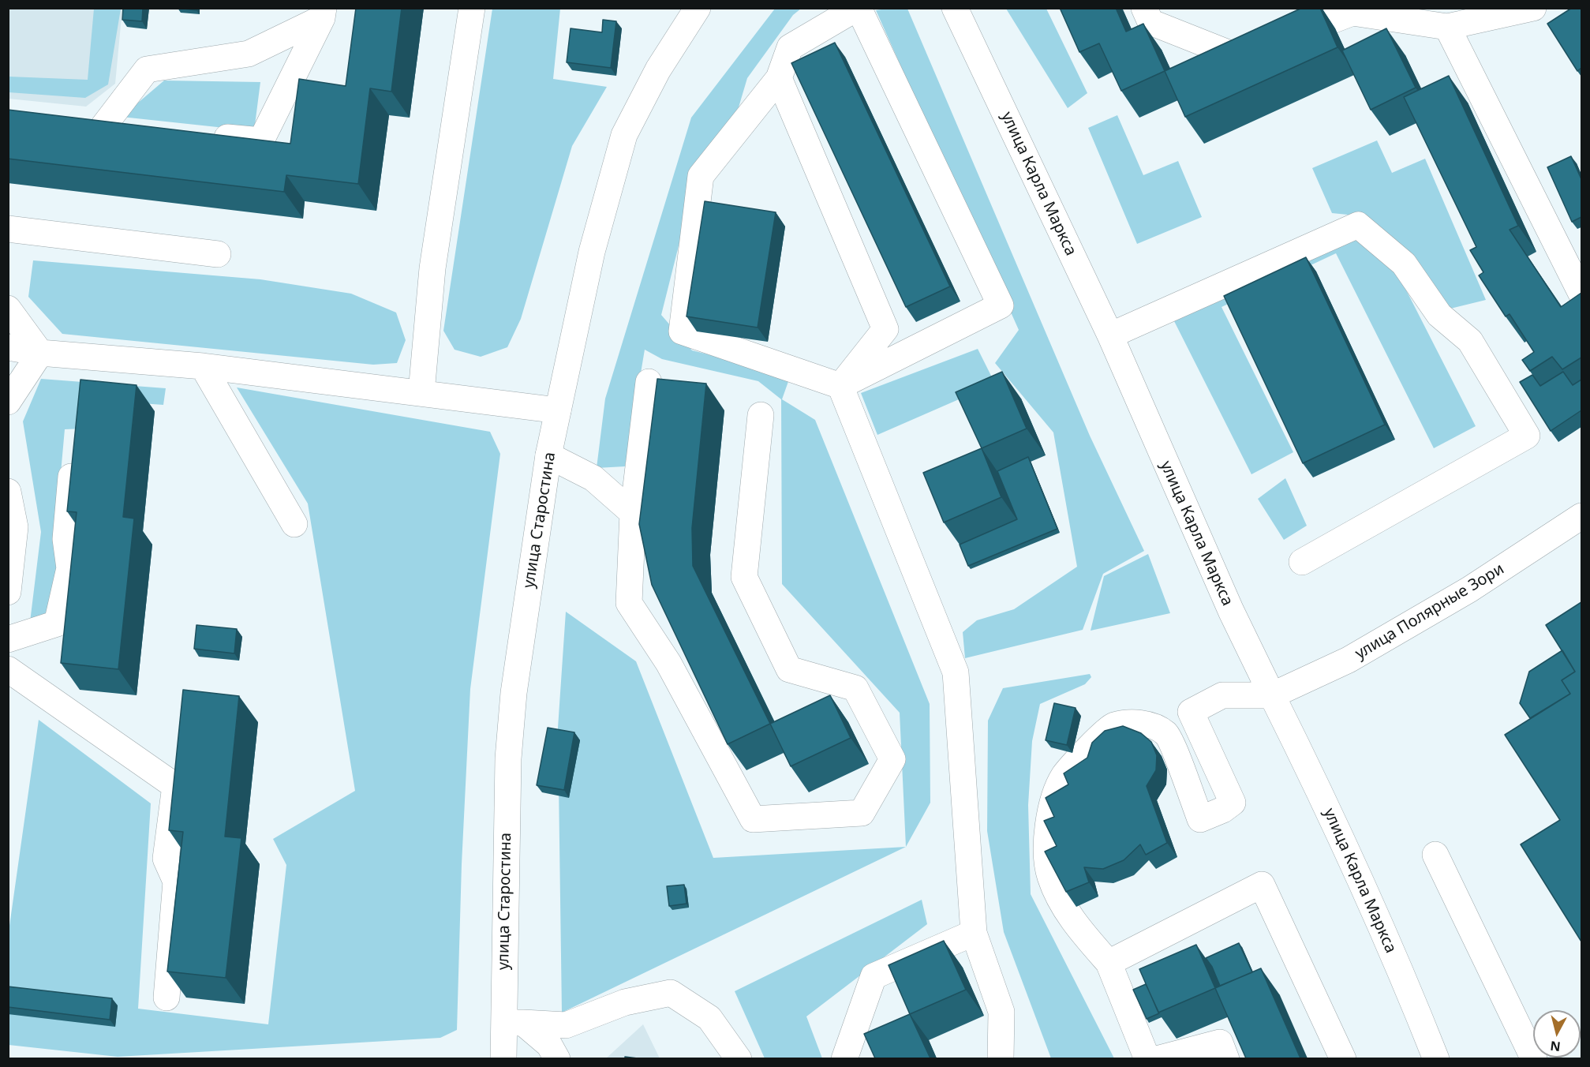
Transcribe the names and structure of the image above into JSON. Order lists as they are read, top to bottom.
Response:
{
  "streets": {
    "main road": ["улица Карла Маркса", "улица Старостина", "улица Полярные Зори"]
  },
  "crossings": [
    ["улица Карла Маркса", "улица Полярные Зори"]
  ],
  "north": "bottom"
}
